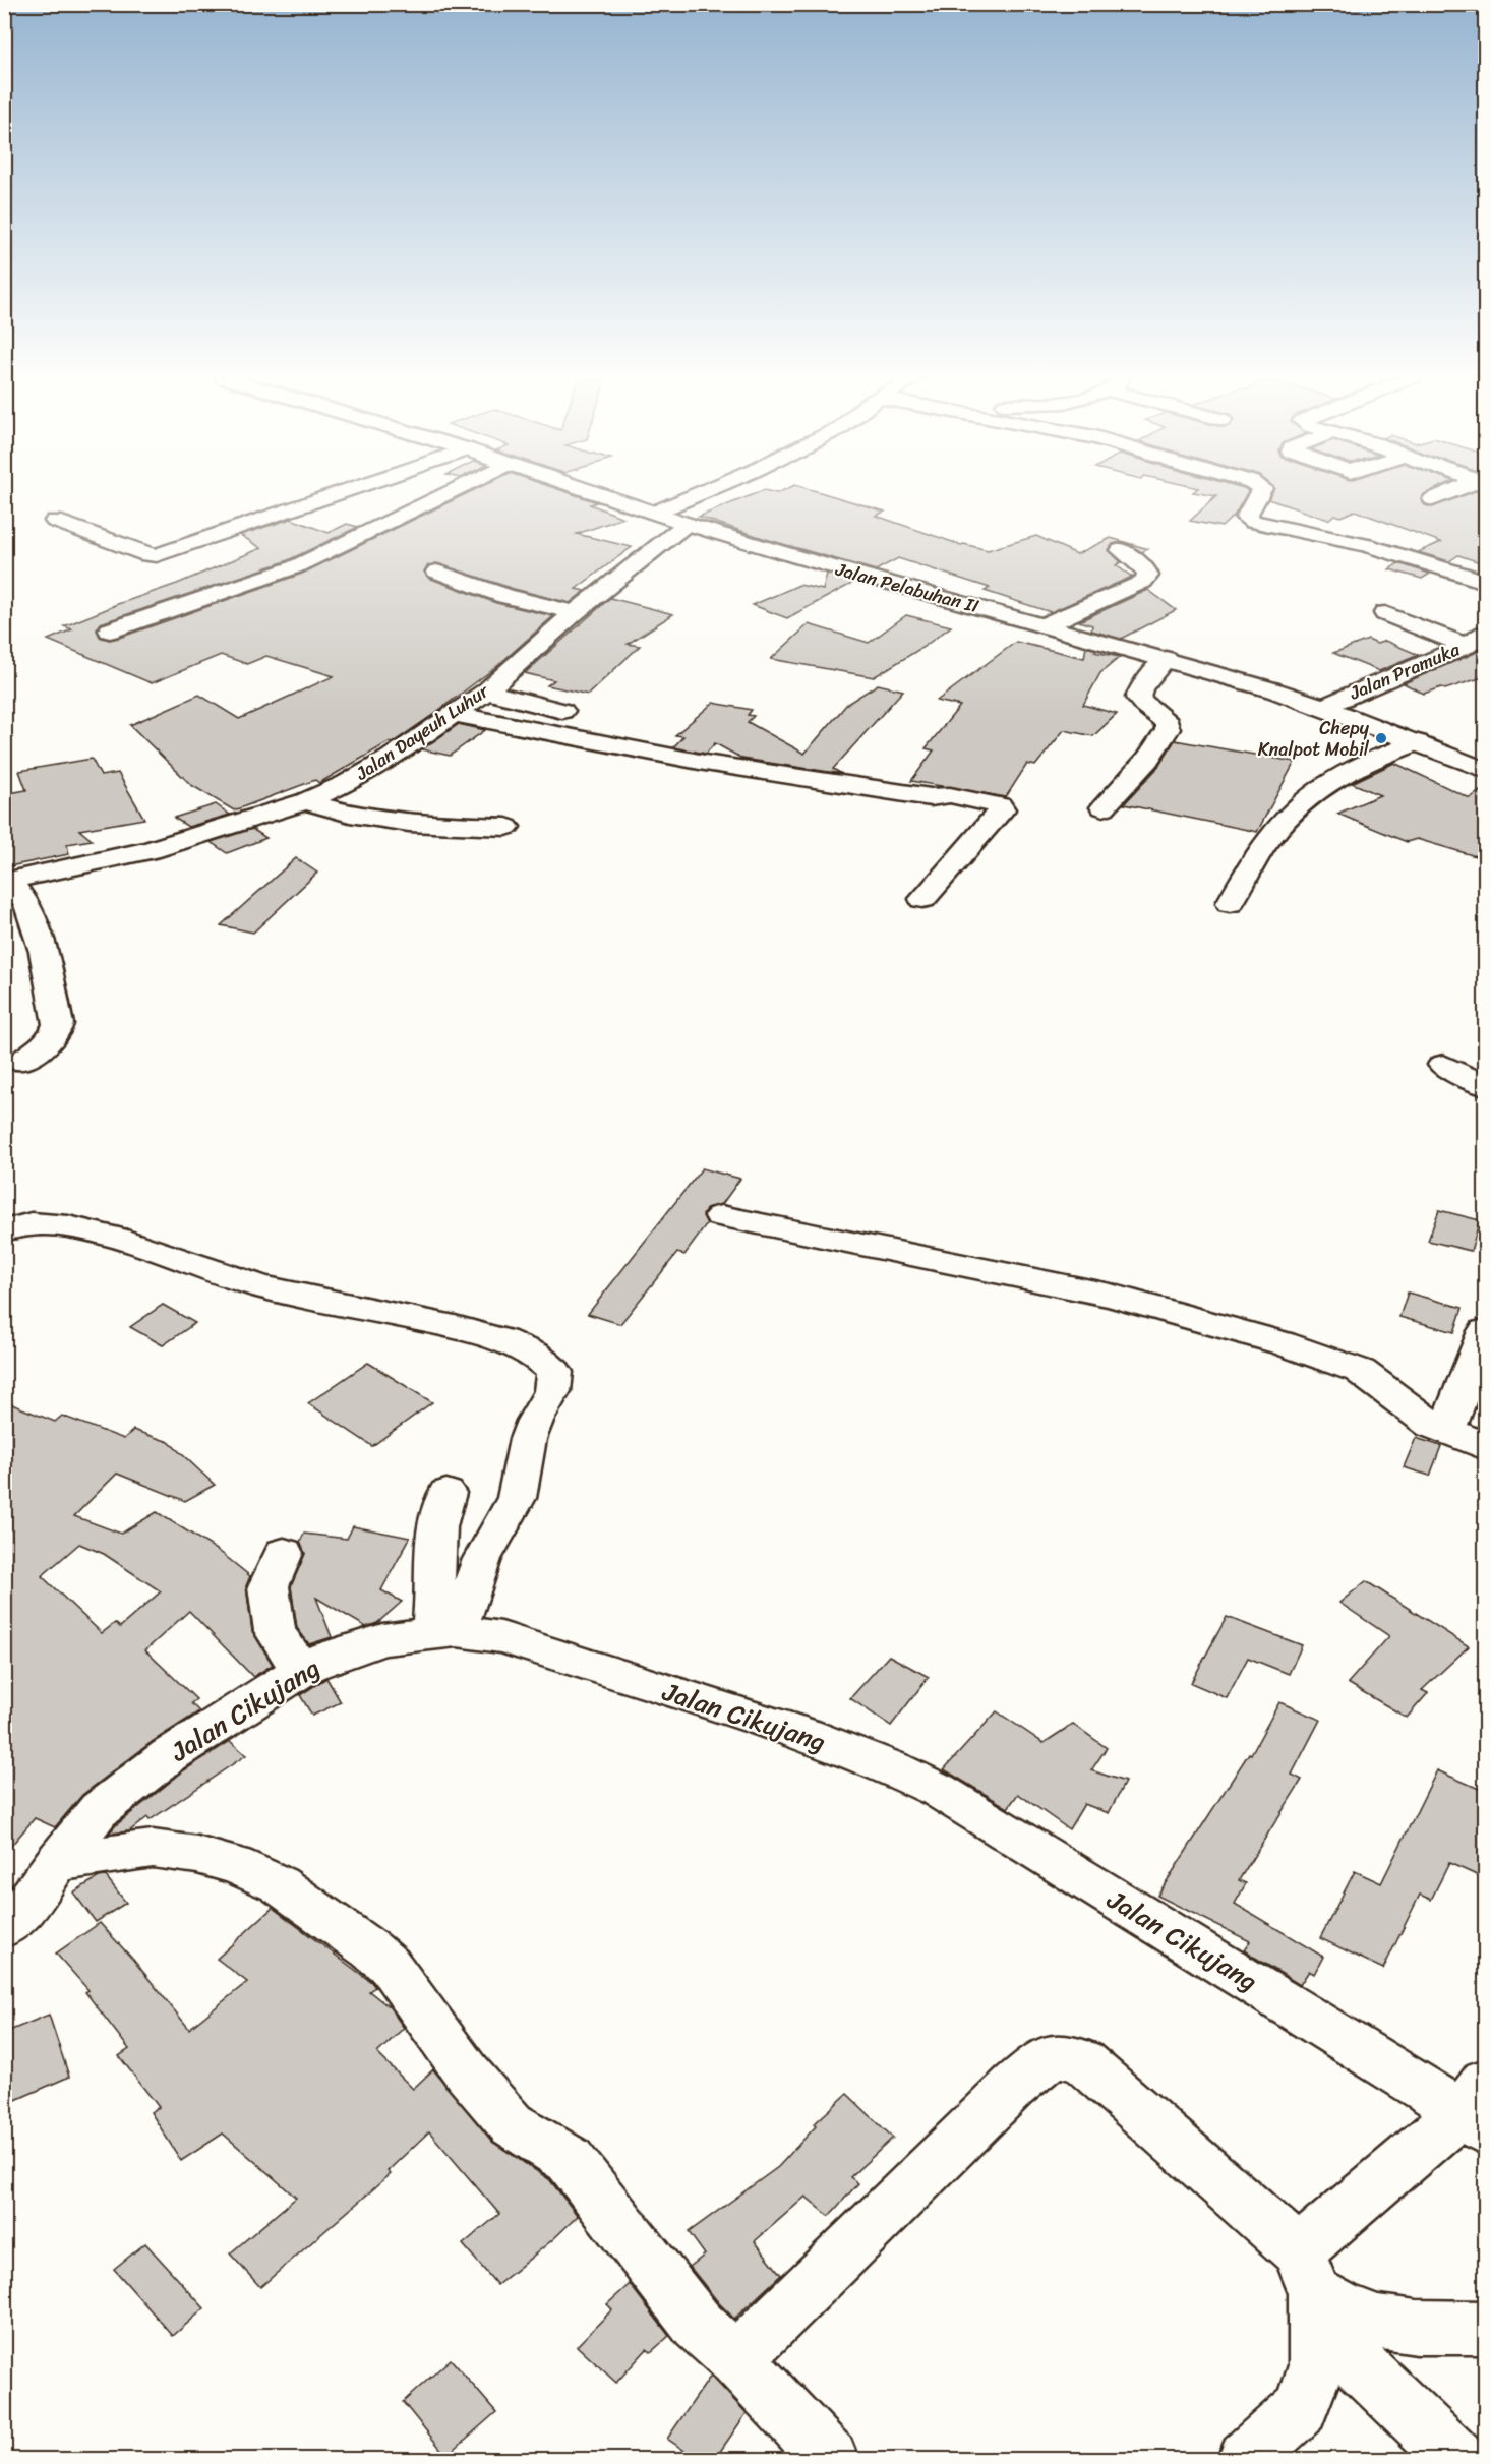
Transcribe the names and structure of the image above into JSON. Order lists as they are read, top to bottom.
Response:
{
  "streets": {
    "street": [
      "Jalan Pelabuhan II",
      "Jalan Pramuka",
      "Jalan Dayeuh Luhur",
      "Jalan Cikujang"
    ]
  },
  "crossings": [
    ["Jalan Pelabuhan II", "Jalan Pramuka"],
    ["Jalan Pelabuhan II", "Jalan Dayeuh Luhur"]
  ],
  "places": ["Chepy Knalpot Mobil"]
}
